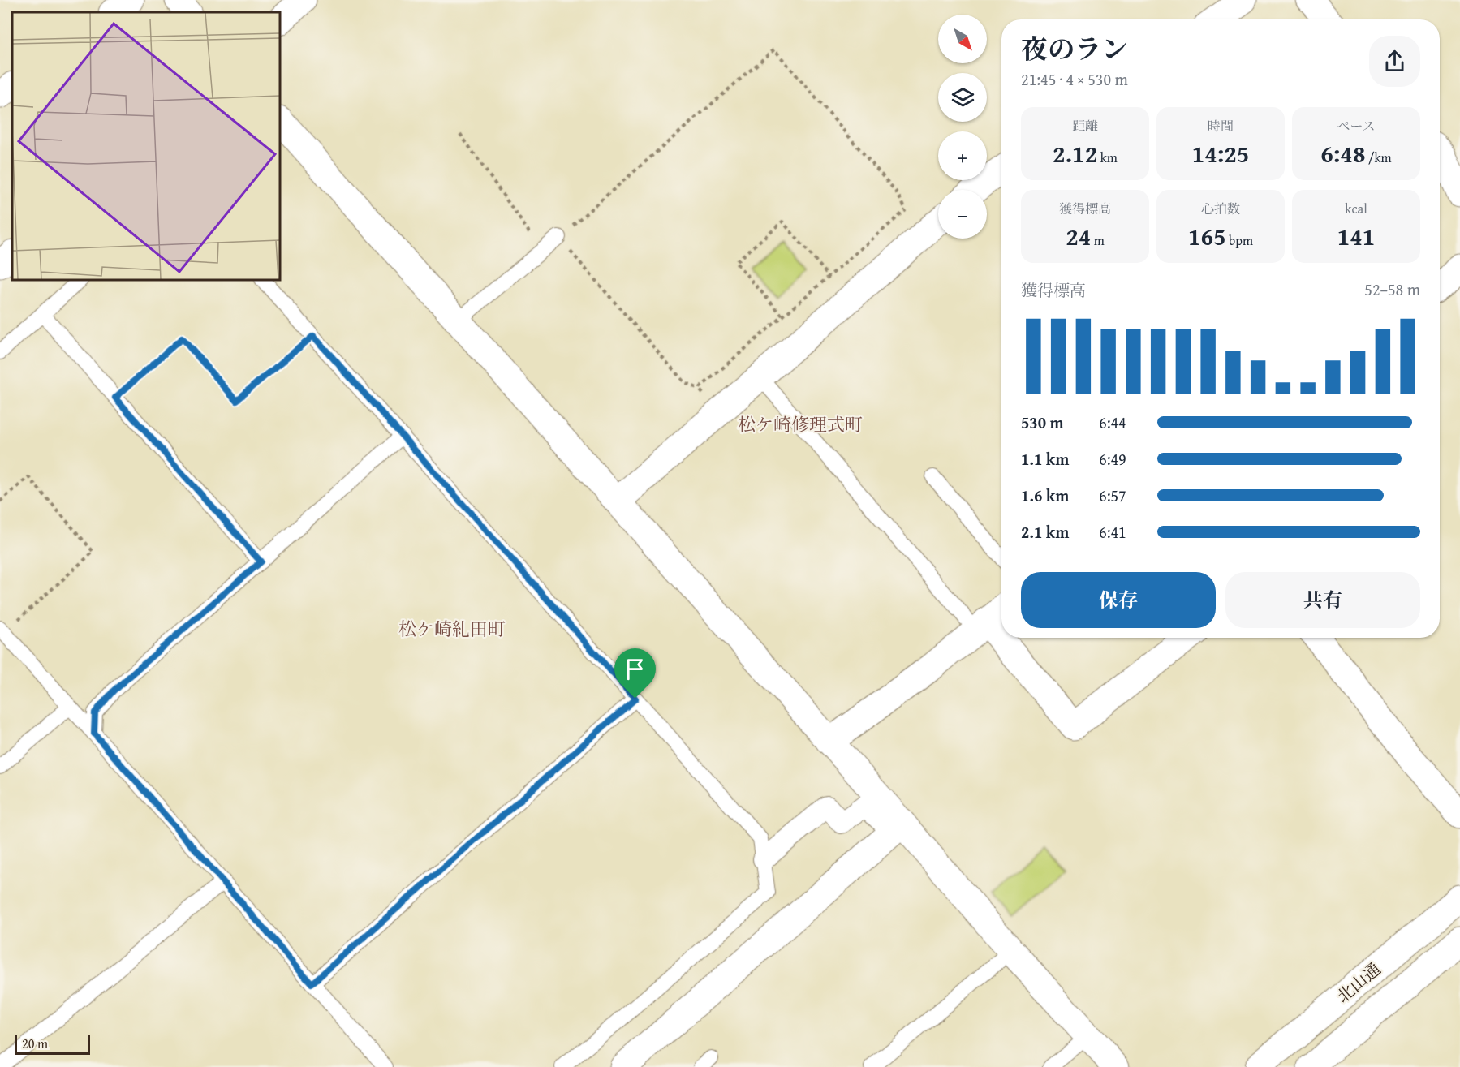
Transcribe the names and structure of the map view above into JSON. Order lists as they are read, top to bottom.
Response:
{
  "streets": {
    "street": ["北山通"]
  },
  "districts": ["松ケ崎修理式町", "松ケ崎糺田町"],
  "scale_bar": "20 m",
  "north": "bottom right",
  "page": {
    "map_buttons": ["+", "−"],
    "heading": ["夜のラン", "21:45 · 4 × 530 m"],
    "stats": [
      ["距離", "2.12 km"],
      ["時間", "14:25"],
      ["ペース", "6:48 /km"],
      ["獲得標高", "24 m"],
      ["心拍数", "165 bpm"],
      ["kcal", "141"]
    ],
    "chart": ["獲得標高", "52–58 m"],
    "list": [
      {
        "name": "530 m",
        "note": "6:44"
      },
      {
        "name": "1.1 km",
        "note": "6:49"
      },
      {
        "name": "1.6 km",
        "note": "6:57"
      },
      {
        "name": "2.1 km",
        "note": "6:41"
      }
    ],
    "buttons": ["保存", "共有"],
    "scale": "20 m"
  }
}
